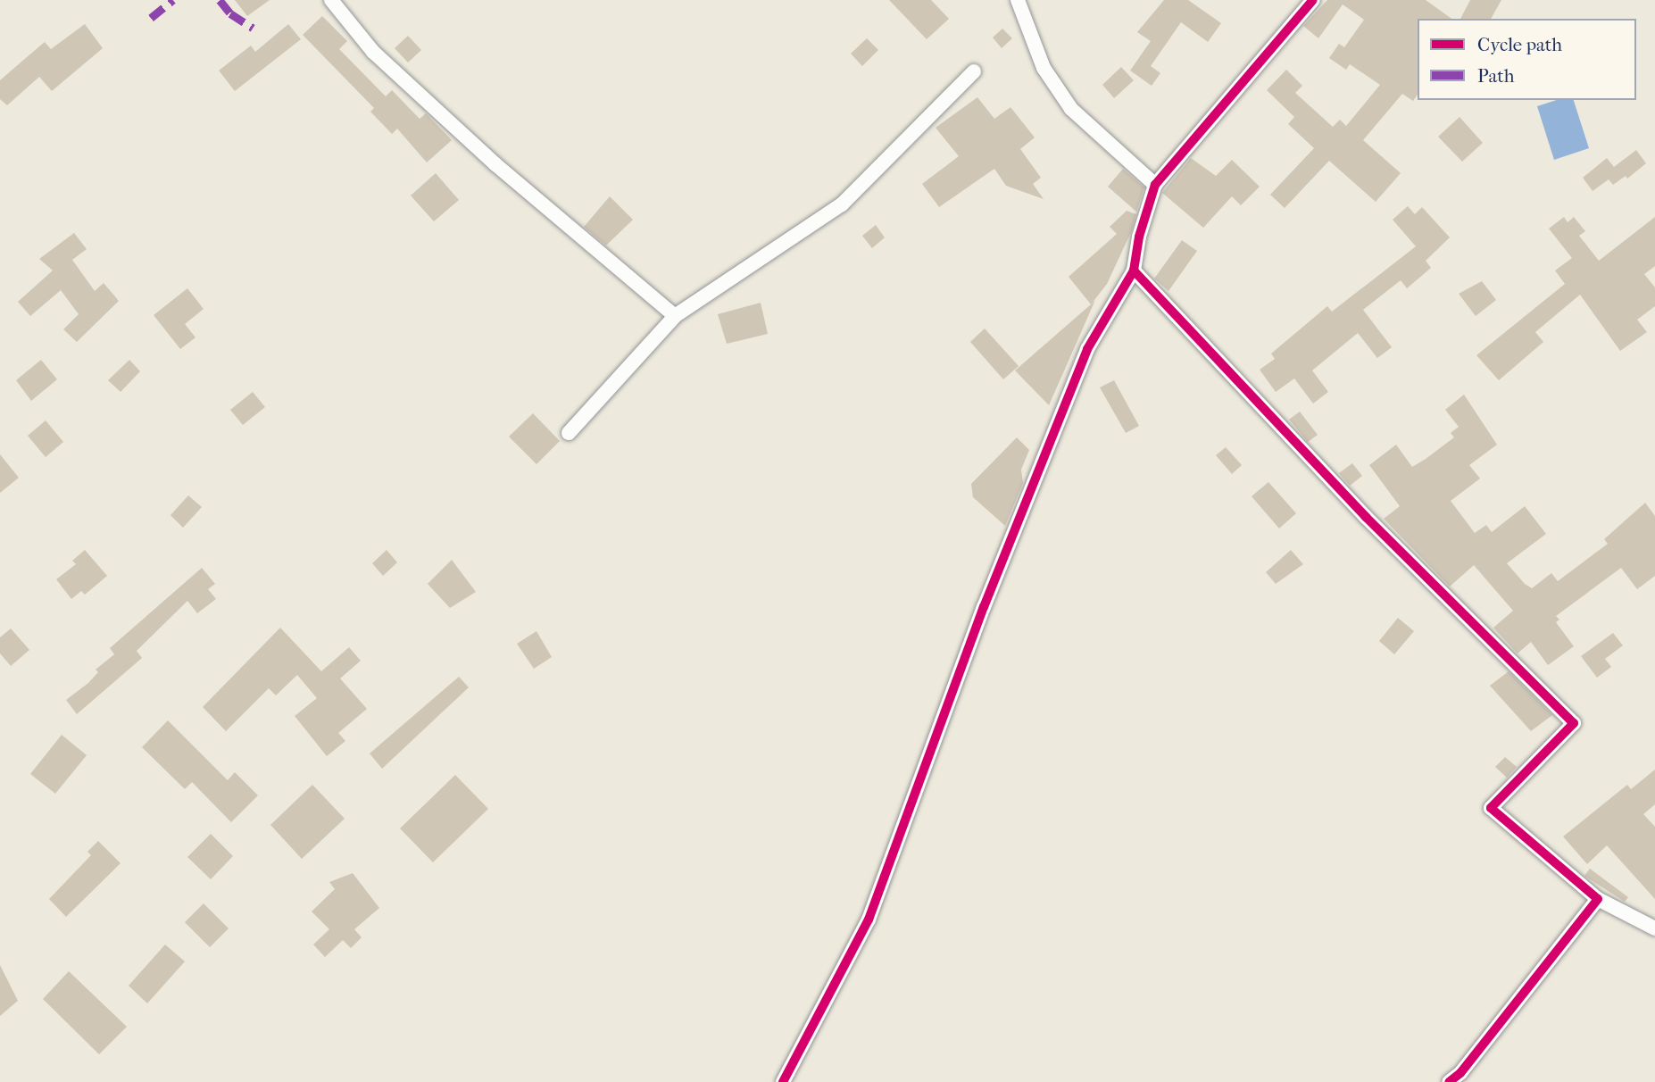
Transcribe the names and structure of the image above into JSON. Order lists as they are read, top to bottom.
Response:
{
  "legend": ["Cycle path", "Path"]
}
